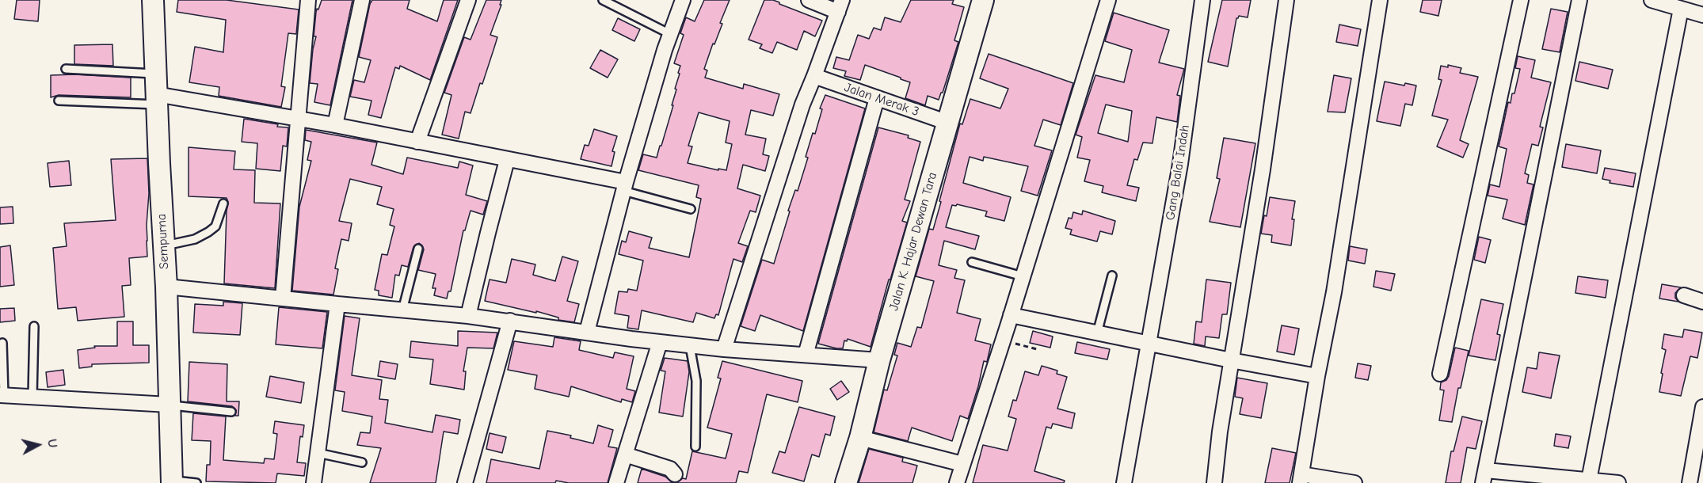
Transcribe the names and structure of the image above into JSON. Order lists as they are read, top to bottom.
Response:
{
  "streets": {
    "street": [
      "Jalan Merak 3",
      "Gang Balai Indah",
      "Sempurna",
      "Jalan K. Hajar Dewan Tara"
    ]
  },
  "crossings": [
    ["Jalan Merak 3", "Jalan K. Hajar Dewan Tara"]
  ],
  "north": "right"
}
